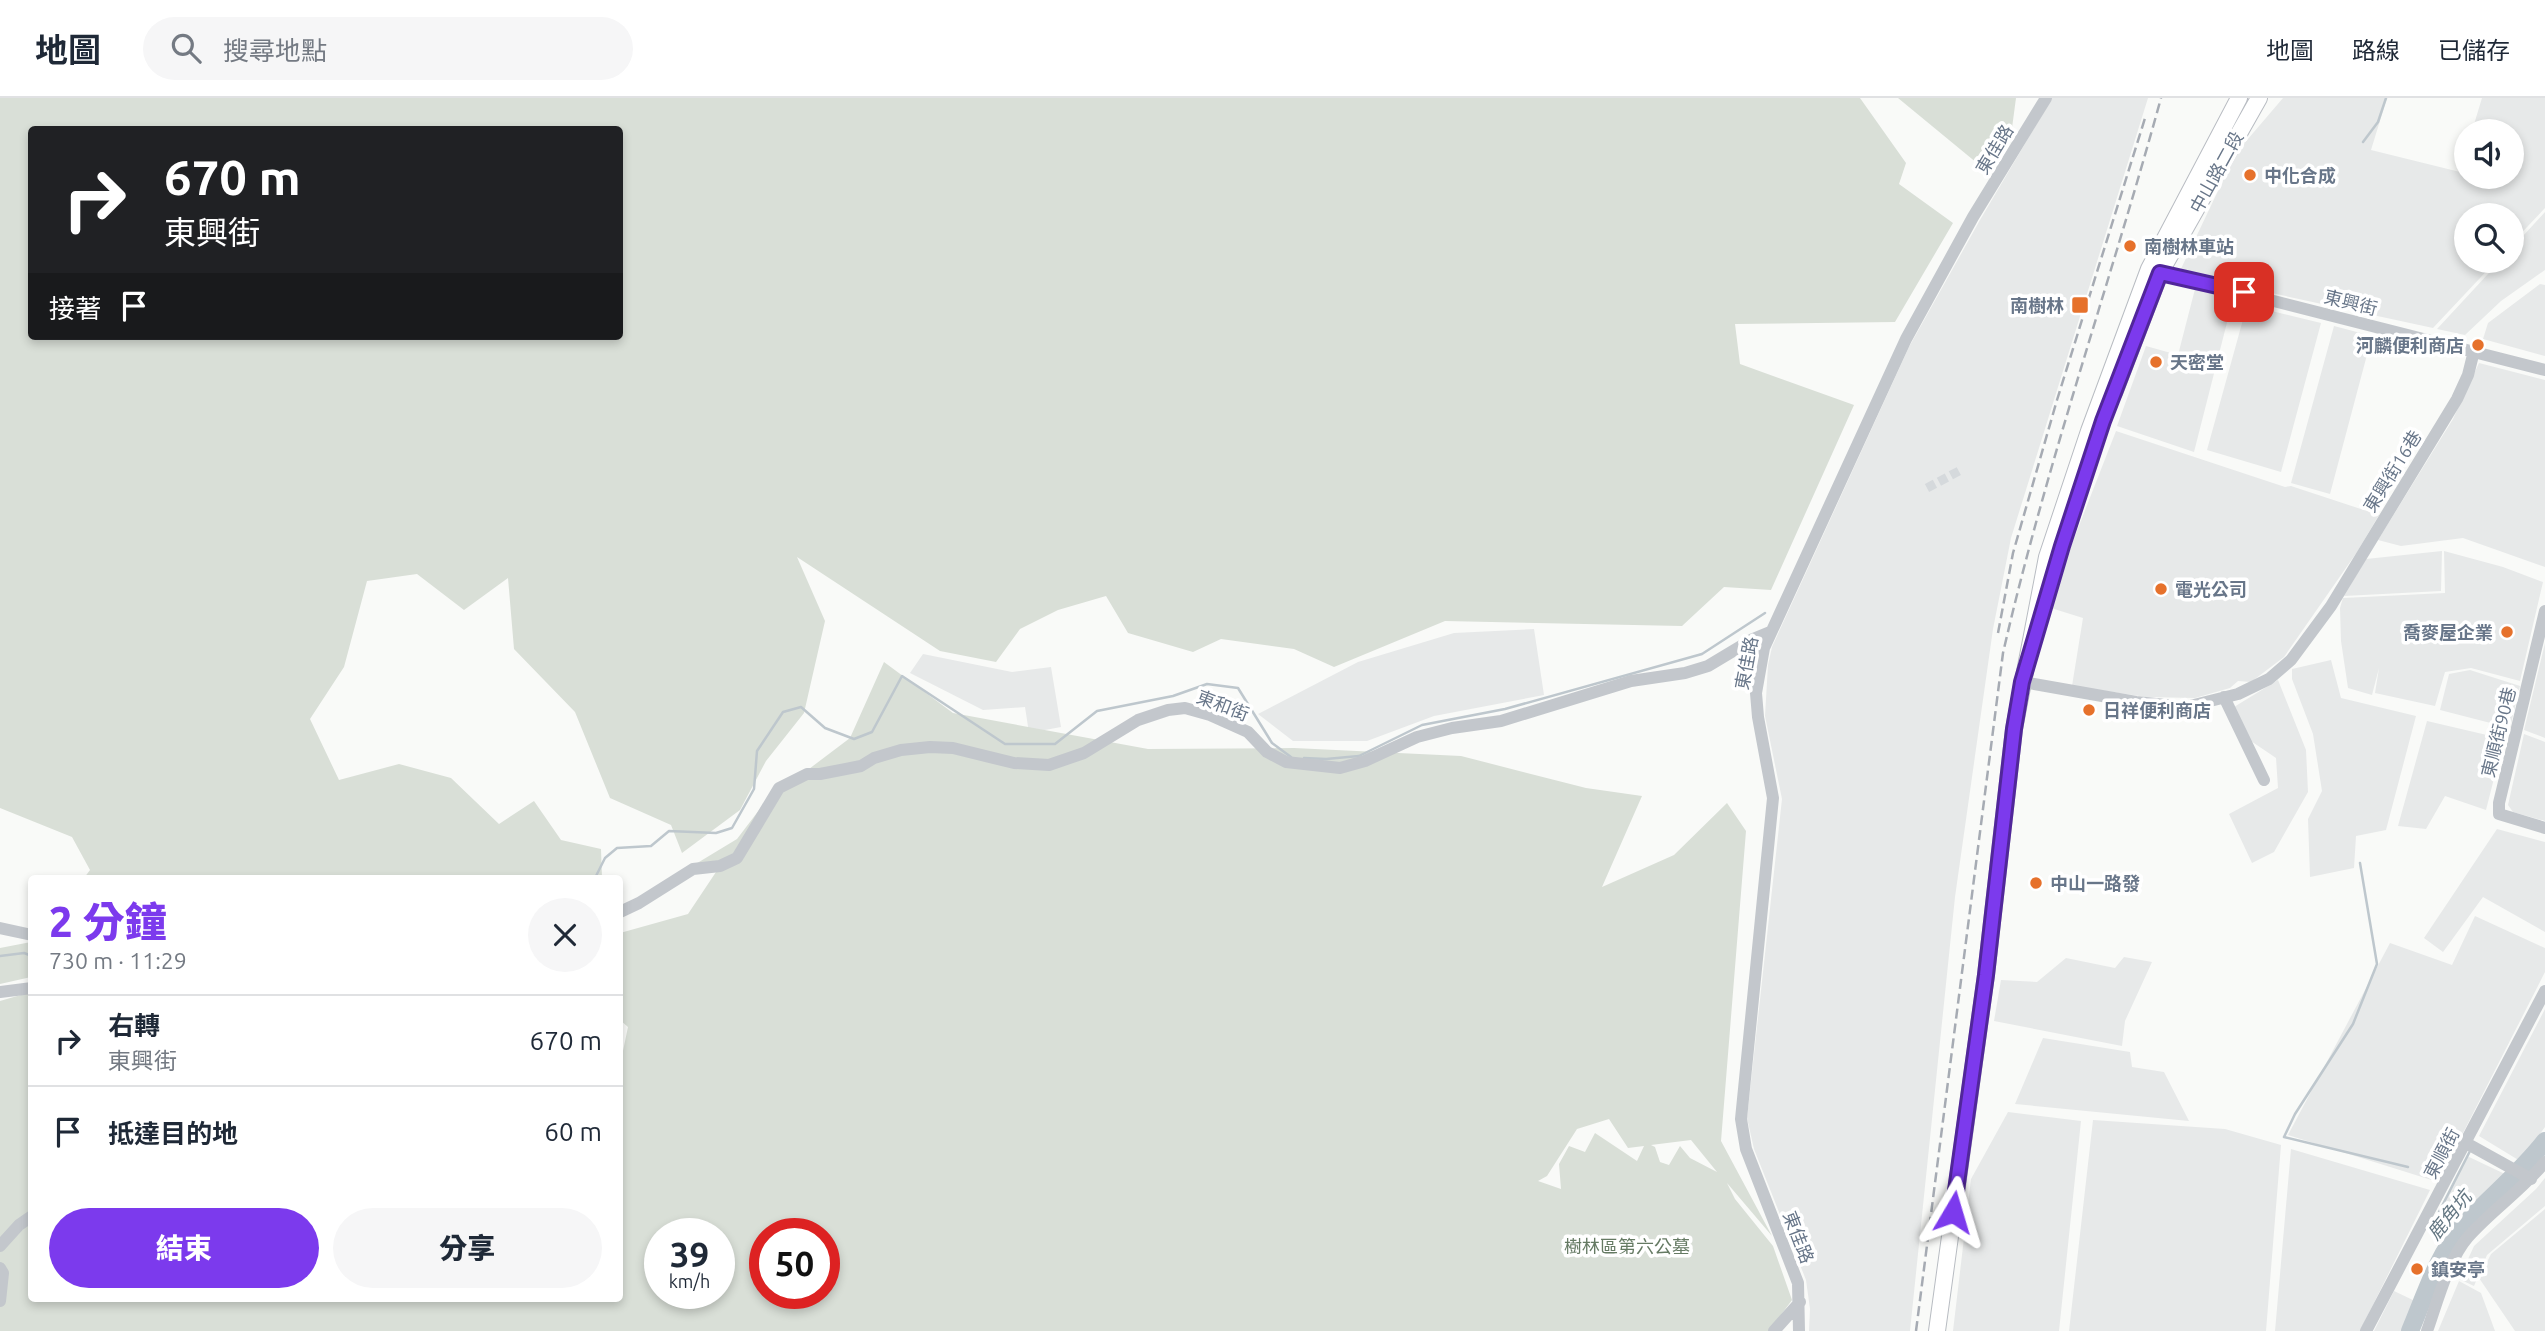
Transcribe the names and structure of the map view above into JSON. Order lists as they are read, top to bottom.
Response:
{
  "streets": {
    "main road": ["中山路二段"],
    "street": [
      "東佳路",
      "東興街",
      "東興街16巷",
      "東和街",
      "東順街90巷",
      "東順街"
    ]
  },
  "crossings": [
    ["東佳路", "東和街"],
    ["中山路二段", "東興街"],
    ["中山路二段", "東興街16巷"],
    ["東興街", "東興街16巷"]
  ],
  "water": ["鹿角坑"],
  "parks": ["樹林區第六公墓"],
  "places": {
    "other": [
      "中化合成",
      "南樹林車站",
      "河麟便利商店",
      "天密堂",
      "電光公司",
      "喬麥屋企業",
      "日祥便利商店",
      "中山一路發",
      "鎮安亭"
    ],
    "transit": ["南樹林"]
  },
  "page": {
    "header": "地圖",
    "search": "搜尋地點",
    "nav": ["地圖", "路線", "已儲存"],
    "turn": ["670 m", "東興街"],
    "then": "接著",
    "heading": ["2 分鐘", "730 m · 11:29"],
    "list": [
      {
        "name": "右轉",
        "note": "東興街",
        "value": "670 m"
      },
      {
        "name": "抵達目的地",
        "value": "60 m"
      }
    ],
    "buttons": ["結束", "分享"],
    "speed": "39 km/h",
    "limit": "50"
  }
}
